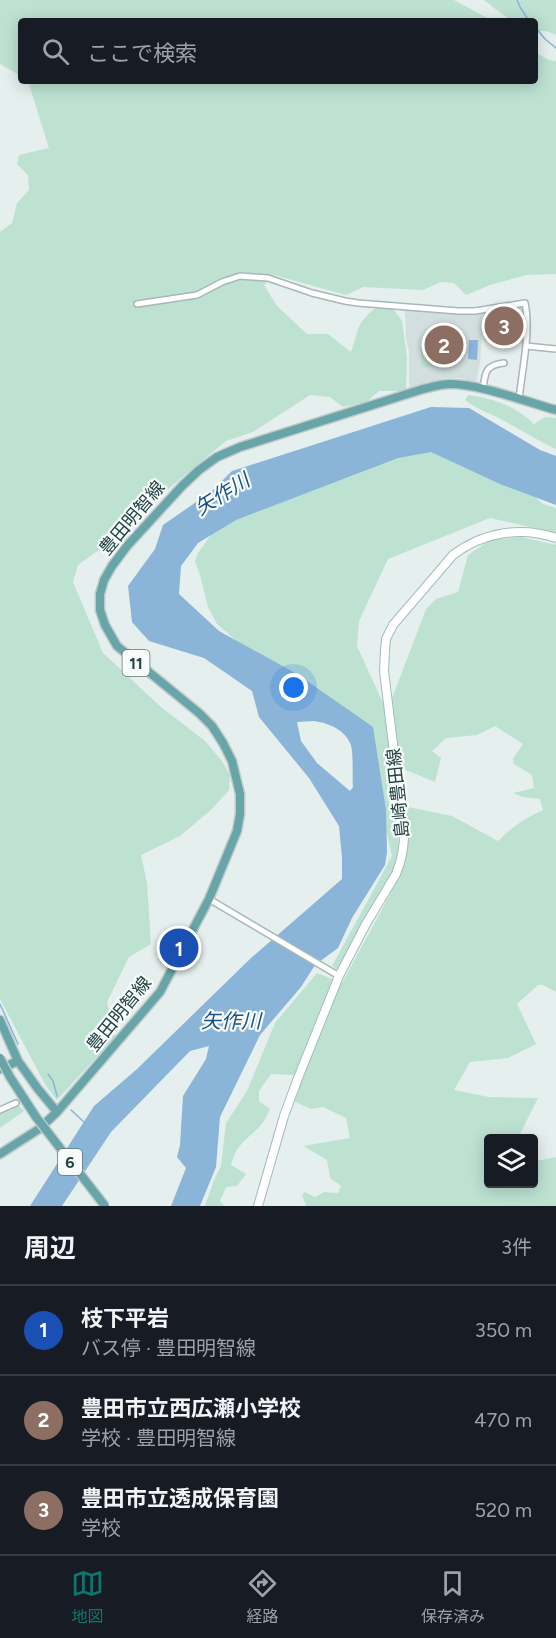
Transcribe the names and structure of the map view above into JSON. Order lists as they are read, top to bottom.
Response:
{
  "streets": {
    "main road": [
      "豊田明智線",
      "11",
      "島崎豊田線",
      "6"
    ]
  },
  "water": ["矢作川"],
  "page": {
    "search": "ここで検索",
    "pins": ["3", "2", "1"],
    "heading": ["周辺", "3件"],
    "list": [
      {
        "mark": "1",
        "name": "枝下平岩",
        "note": "バス停 · 豊田明智線",
        "value": "350 m"
      },
      {
        "mark": "2",
        "name": "豊田市立西広瀬小学校",
        "note": "学校 · 豊田明智線",
        "value": "470 m"
      },
      {
        "mark": "3",
        "name": "豊田市立透成保育園",
        "note": "学校",
        "value": "520 m"
      }
    ],
    "nav": ["地図", "経路", "保存済み"]
  }
}
